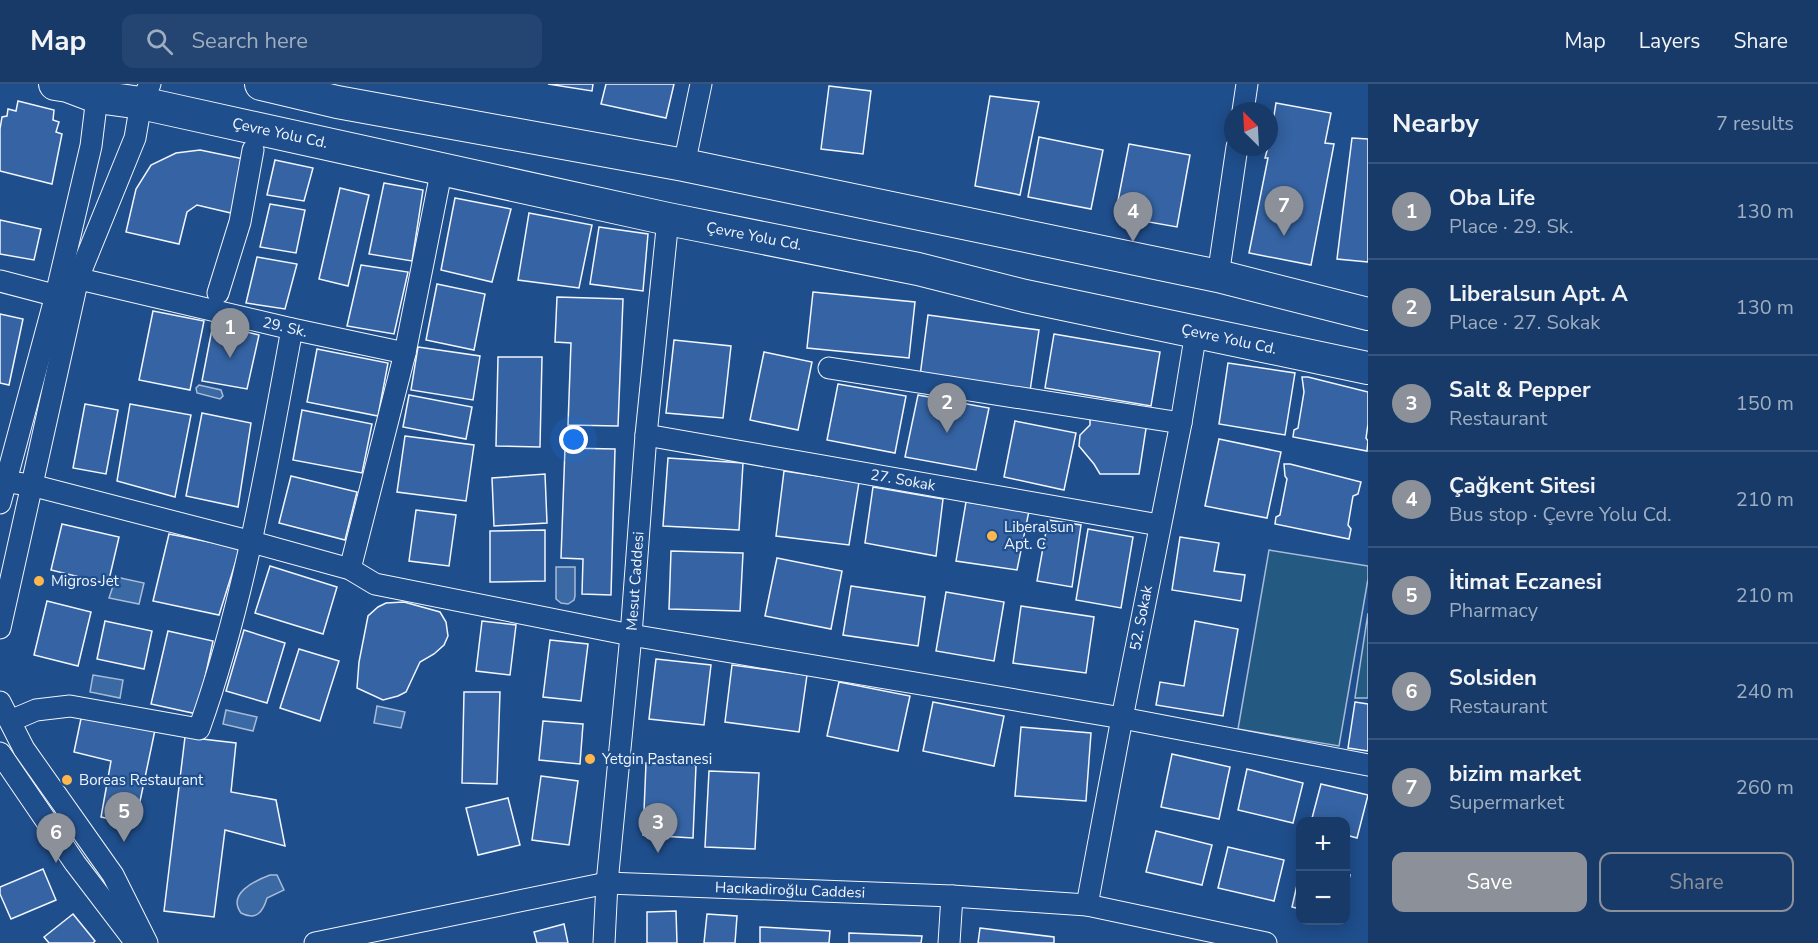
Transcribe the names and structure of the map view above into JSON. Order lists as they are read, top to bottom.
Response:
{
  "streets": {
    "highway": ["Çevre Yolu Cd."],
    "street": [
      "29. Sk.",
      "27. Sokak",
      "Mesut Caddesi",
      "52. Sokak",
      "Hacıkadiroğlu Caddesi"
    ]
  },
  "crossings": [
    ["Çevre Yolu Cd.", "Mesut Caddesi"],
    ["Çevre Yolu Cd.", "52. Sokak"],
    ["27. Sokak", "Mesut Caddesi"],
    ["27. Sokak", "52. Sokak"],
    ["Mesut Caddesi", "Hacıkadiroğlu Caddesi"],
    ["52. Sokak", "Hacıkadiroğlu Caddesi"]
  ],
  "places": [
    "Liberalsun Apt. C",
    "Migros Jet",
    "Yetgin Pastanesi",
    "Boreas Restaurant"
  ],
  "north": "top left",
  "page": {
    "header": "Map",
    "search": "Search here",
    "nav": ["Map", "Layers", "Share"],
    "heading": ["Nearby", "7 results"],
    "list": [
      {
        "mark": "1",
        "name": "Oba Life",
        "note": "Place · 29. Sk.",
        "value": "130 m"
      },
      {
        "mark": "2",
        "name": "Liberalsun Apt. A",
        "note": "Place · 27. Sokak",
        "value": "130 m"
      },
      {
        "mark": "3",
        "name": "Salt & Pepper",
        "note": "Restaurant",
        "value": "150 m"
      },
      {
        "mark": "4",
        "name": "Çağkent Sitesi",
        "note": "Bus stop · Çevre Yolu Cd.",
        "value": "210 m"
      },
      {
        "mark": "5",
        "name": "İtimat Eczanesi",
        "note": "Pharmacy",
        "value": "210 m"
      },
      {
        "mark": "6",
        "name": "Solsiden",
        "note": "Restaurant",
        "value": "240 m"
      },
      {
        "mark": "7",
        "name": "bizim market",
        "note": "Supermarket",
        "value": "260 m"
      }
    ],
    "pins": [
      "7",
      "4",
      "1",
      "2",
      "5",
      "3",
      "6"
    ],
    "map_buttons": ["+", "−"],
    "buttons": ["Save", "Share"]
  }
}
